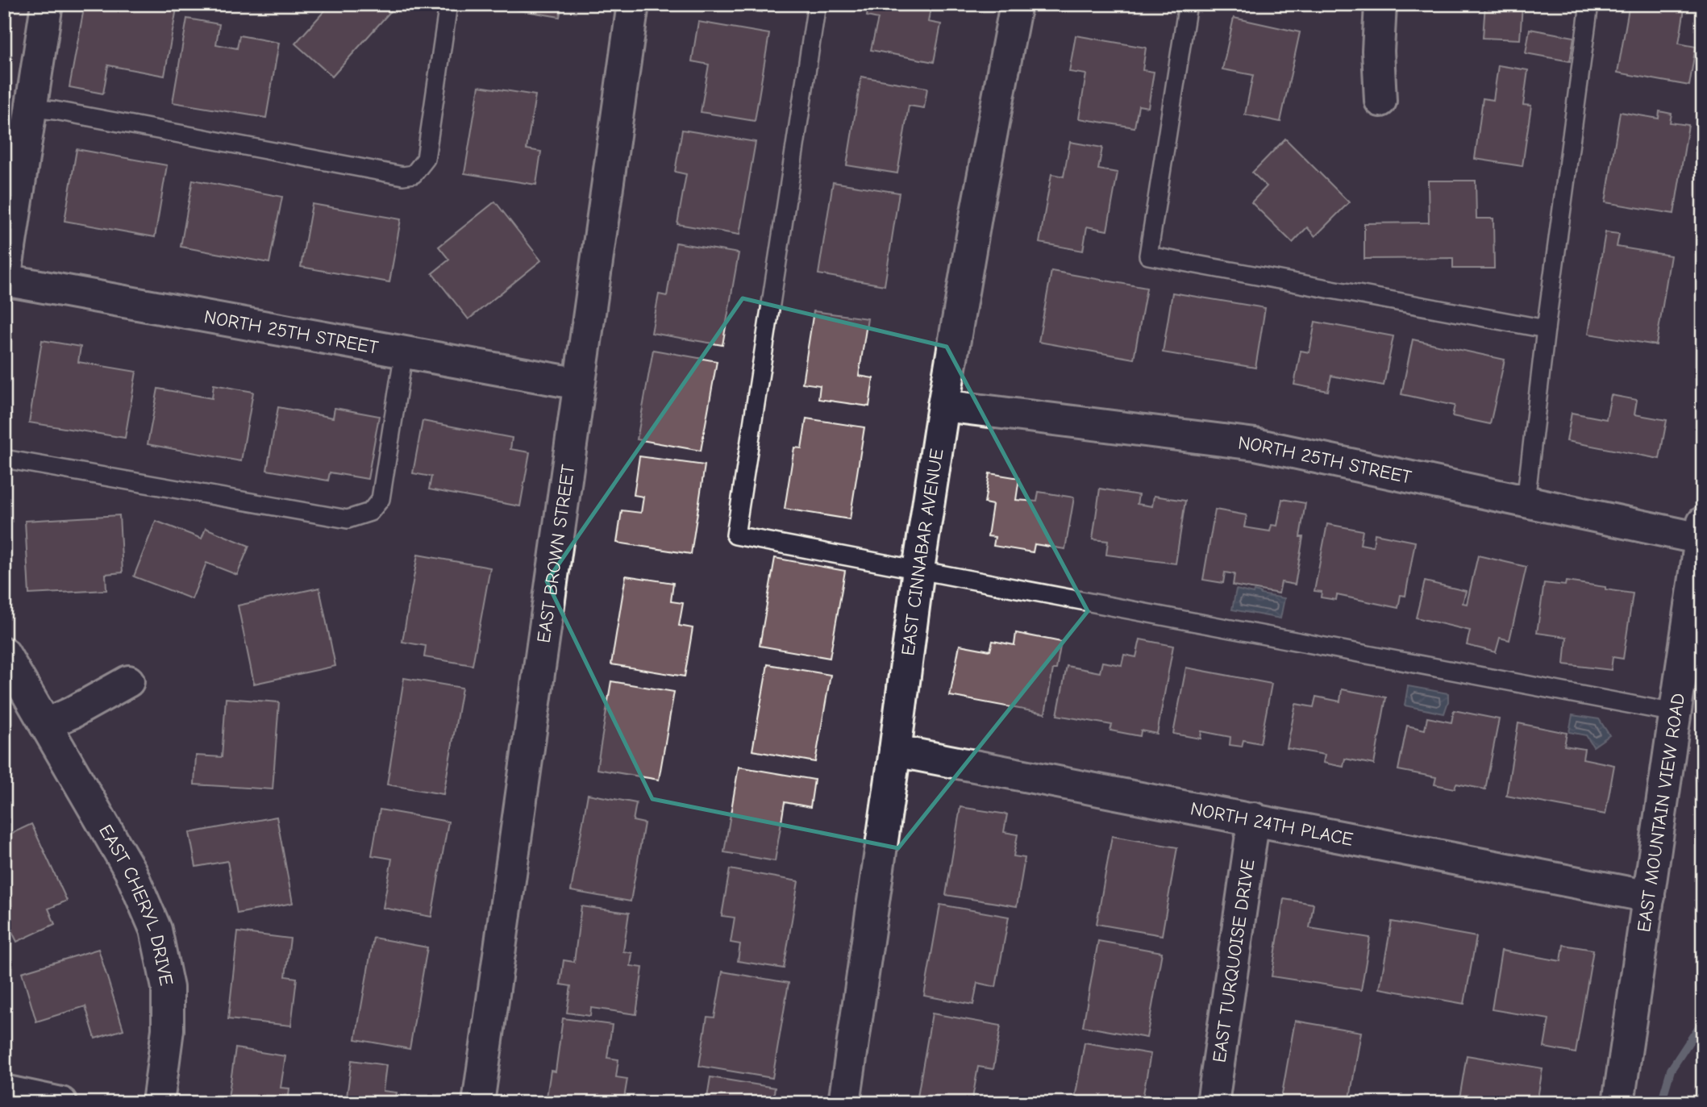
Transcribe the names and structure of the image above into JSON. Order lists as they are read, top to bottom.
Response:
{
  "streets": {
    "street": [
      "NORTH 25TH STREET",
      "EAST CINNABAR AVENUE",
      "EAST BROWN STREET",
      "EAST MOUNTAIN VIEW ROAD",
      "NORTH 24TH PLACE",
      "EAST CHERYL DRIVE",
      "EAST TURQUOISE DRIVE"
    ]
  },
  "crossings": [
    ["NORTH 25TH STREET", "EAST CINNABAR AVENUE"],
    ["NORTH 25TH STREET", "EAST BROWN STREET"],
    ["NORTH 25TH STREET", "EAST MOUNTAIN VIEW ROAD"],
    ["EAST CINNABAR AVENUE", "NORTH 24TH PLACE"],
    ["EAST MOUNTAIN VIEW ROAD", "NORTH 24TH PLACE"],
    ["NORTH 24TH PLACE", "EAST TURQUOISE DRIVE"]
  ]
}
